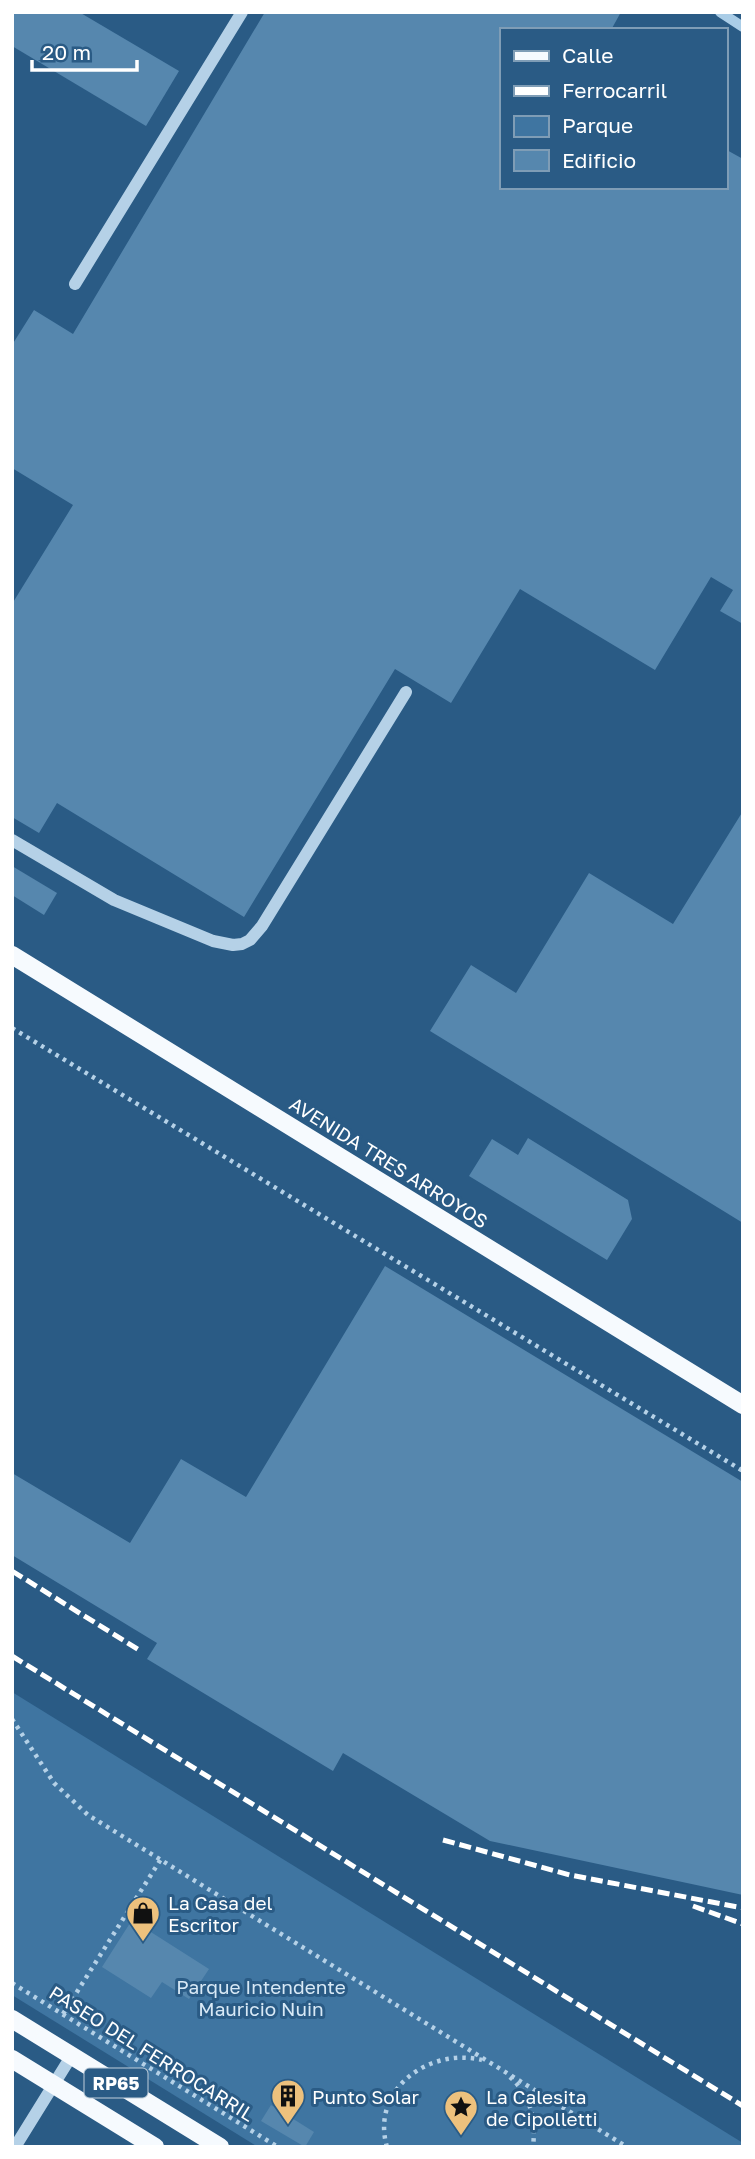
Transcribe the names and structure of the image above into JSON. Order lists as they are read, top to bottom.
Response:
{
  "streets": {
    "main road": ["AVENIDA TRES ARROYOS", "RP65"],
    "path": ["PASEO DEL FERROCARRIL"]
  },
  "parks": ["Parque Intendente Mauricio Nuin"],
  "places": {
    "shop": ["La Casa del Escritor"],
    "building": ["Punto Solar"],
    "place": ["La Calesita de Cipolletti"]
  },
  "legend": [
    "Calle",
    "Ferrocarril",
    "Parque",
    "Edificio"
  ],
  "scale_bar": "20 m"
}
